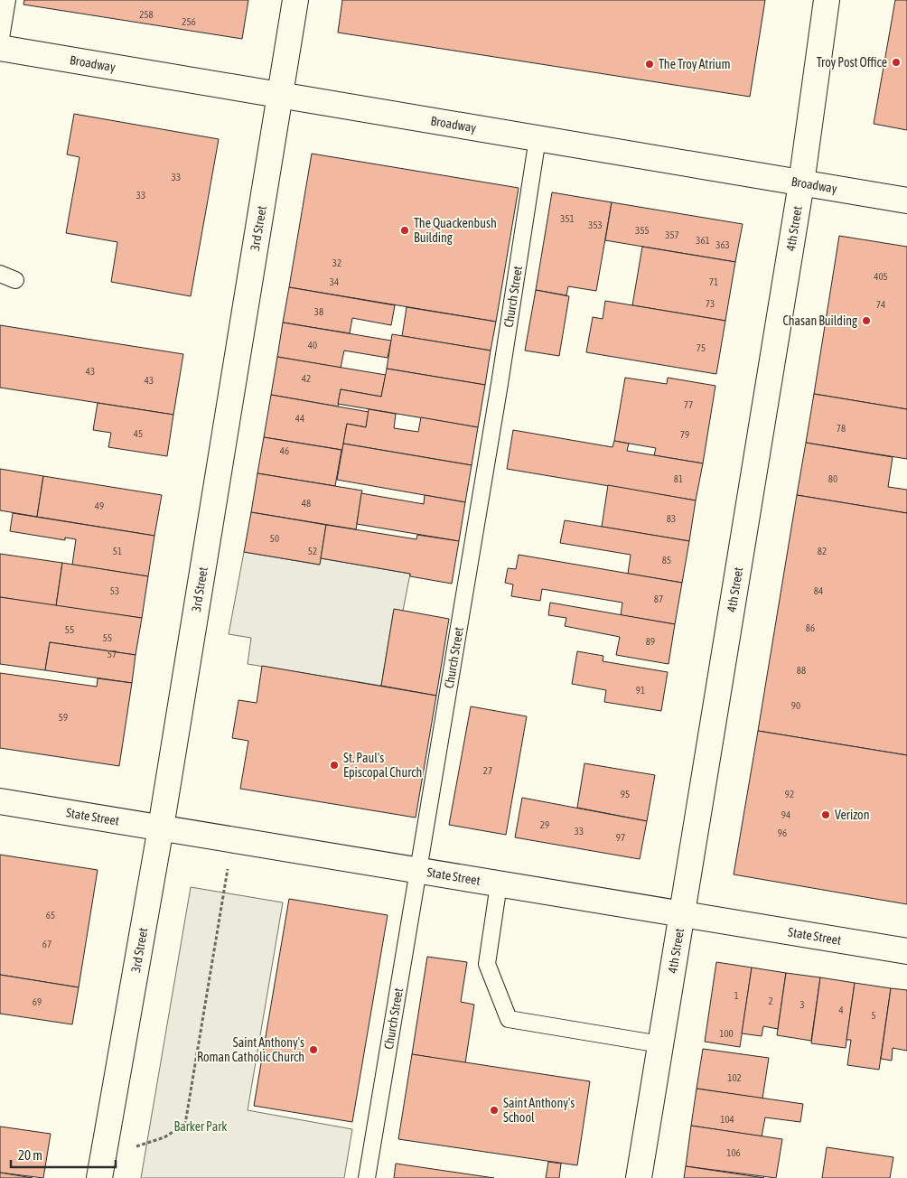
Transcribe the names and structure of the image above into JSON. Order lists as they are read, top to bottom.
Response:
{
  "streets": {
    "main road": [
      "Broadway",
      "3rd Street",
      "4th Street",
      "State Street"
    ],
    "lane": ["Church Street"]
  },
  "crossings": [
    ["Broadway", "3rd Street"],
    ["Broadway", "4th Street"],
    ["Broadway", "Church Street"],
    ["3rd Street", "State Street"],
    ["4th Street", "State Street"],
    ["Church Street", "State Street"]
  ],
  "parks": ["Barker Park"],
  "places": [
    "Troy Post Office",
    "The Troy Atrium",
    "The Quackenbush Building",
    "Chasan Building",
    "St. Paul's Episcopal Church",
    "Verizon",
    "Saint Anthony's Roman Catholic Church",
    "Saint Anthony's School"
  ],
  "house_numbers": [
    "258",
    "256",
    "33",
    "33",
    "351",
    "353",
    "355",
    "357",
    "361",
    "363",
    "32",
    "405",
    "34",
    "71",
    "73",
    "74",
    "38",
    "40",
    "75",
    "43",
    "42",
    "43",
    "77",
    "44",
    "78",
    "45",
    "79",
    "46",
    "81",
    "80",
    "48",
    "49",
    "83",
    "50",
    "51",
    "52",
    "82",
    "85",
    "53",
    "84",
    "87",
    "86",
    "55",
    "55",
    "89",
    "57",
    "88",
    "91",
    "90",
    "59",
    "27",
    "95",
    "92",
    "94",
    "29",
    "33",
    "96",
    "97",
    "65",
    "67",
    "1",
    "2",
    "69",
    "3",
    "4",
    "5",
    "100",
    "102",
    "104",
    "106"
  ],
  "scale_bar": "20 m"
}
